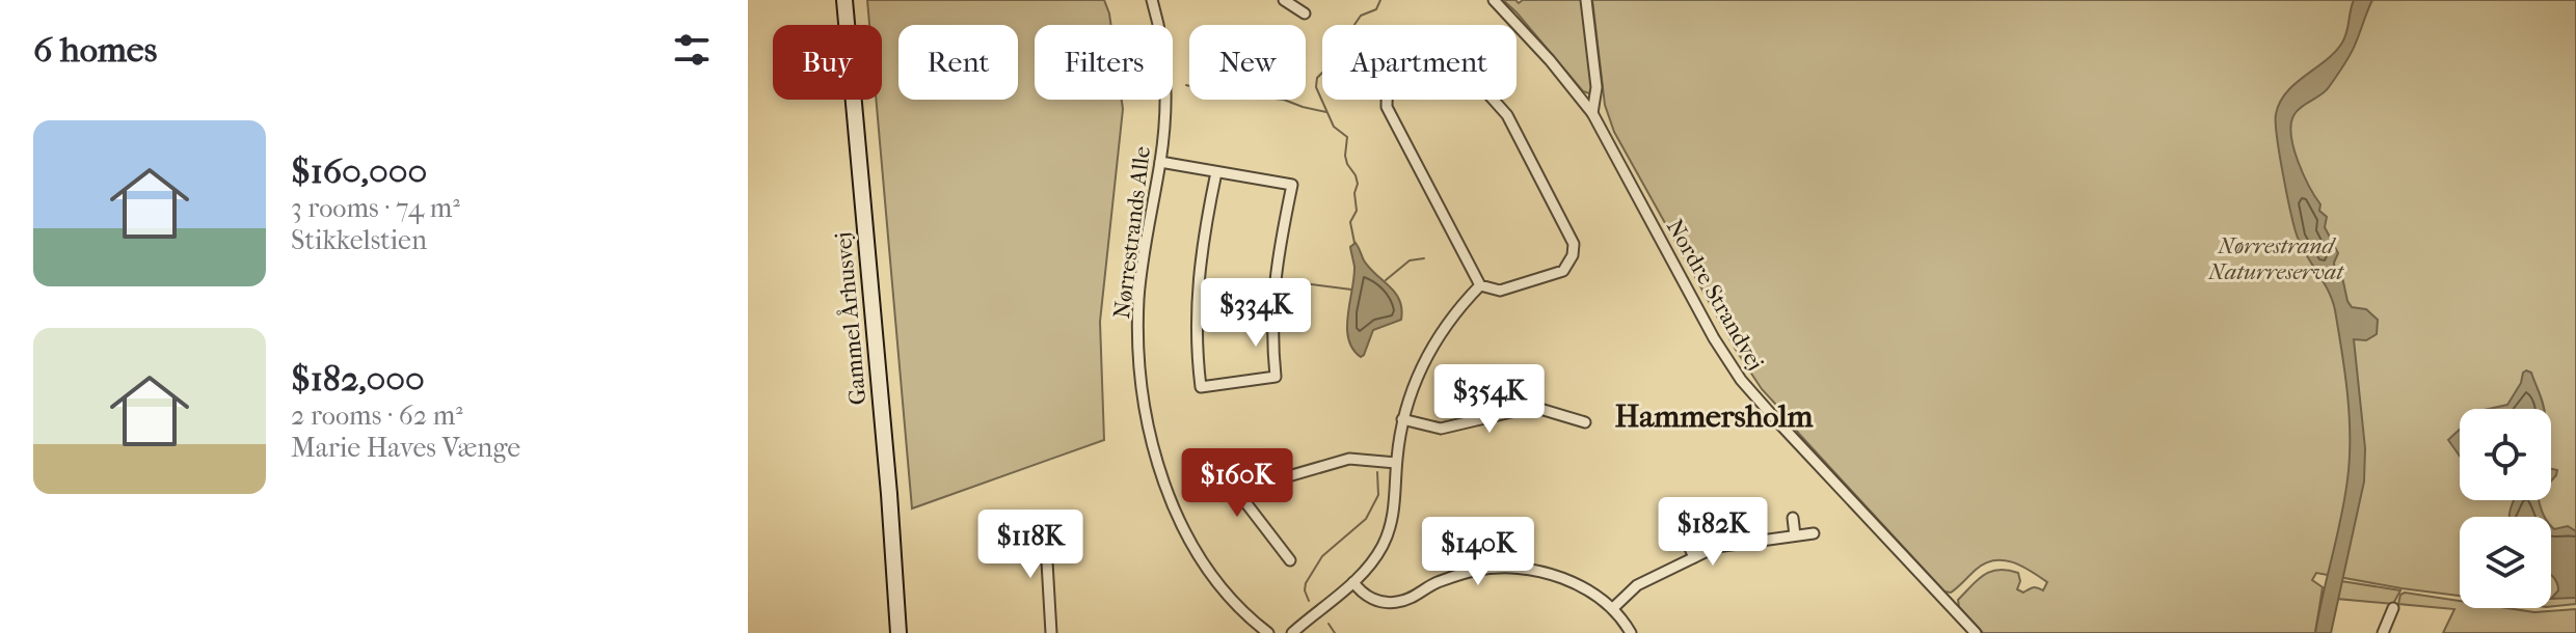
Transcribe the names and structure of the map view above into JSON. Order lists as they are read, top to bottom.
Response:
{
  "streets": {
    "main road": ["Gammel Århusvej"],
    "street": ["Nørrestrands Alle", "Nordre Strandvej"]
  },
  "districts": ["Hammersholm"],
  "parks": ["Nørrestrand Naturreservat"],
  "page": {
    "heading": "6 homes",
    "chip": [
      "Buy",
      "Rent",
      "Filters",
      "New",
      "Apartment"
    ],
    "list": [
      {
        "name": "$160,000",
        "note": "3 rooms · 74 m² · Stikkelstien"
      },
      {
        "name": "$182,000",
        "note": "2 rooms · 62 m² · Marie Haves Vænge"
      }
    ],
    "price": [
      "$334K",
      "$354K",
      "$160K",
      "$182K",
      "$118K",
      "$140K"
    ]
  }
}
